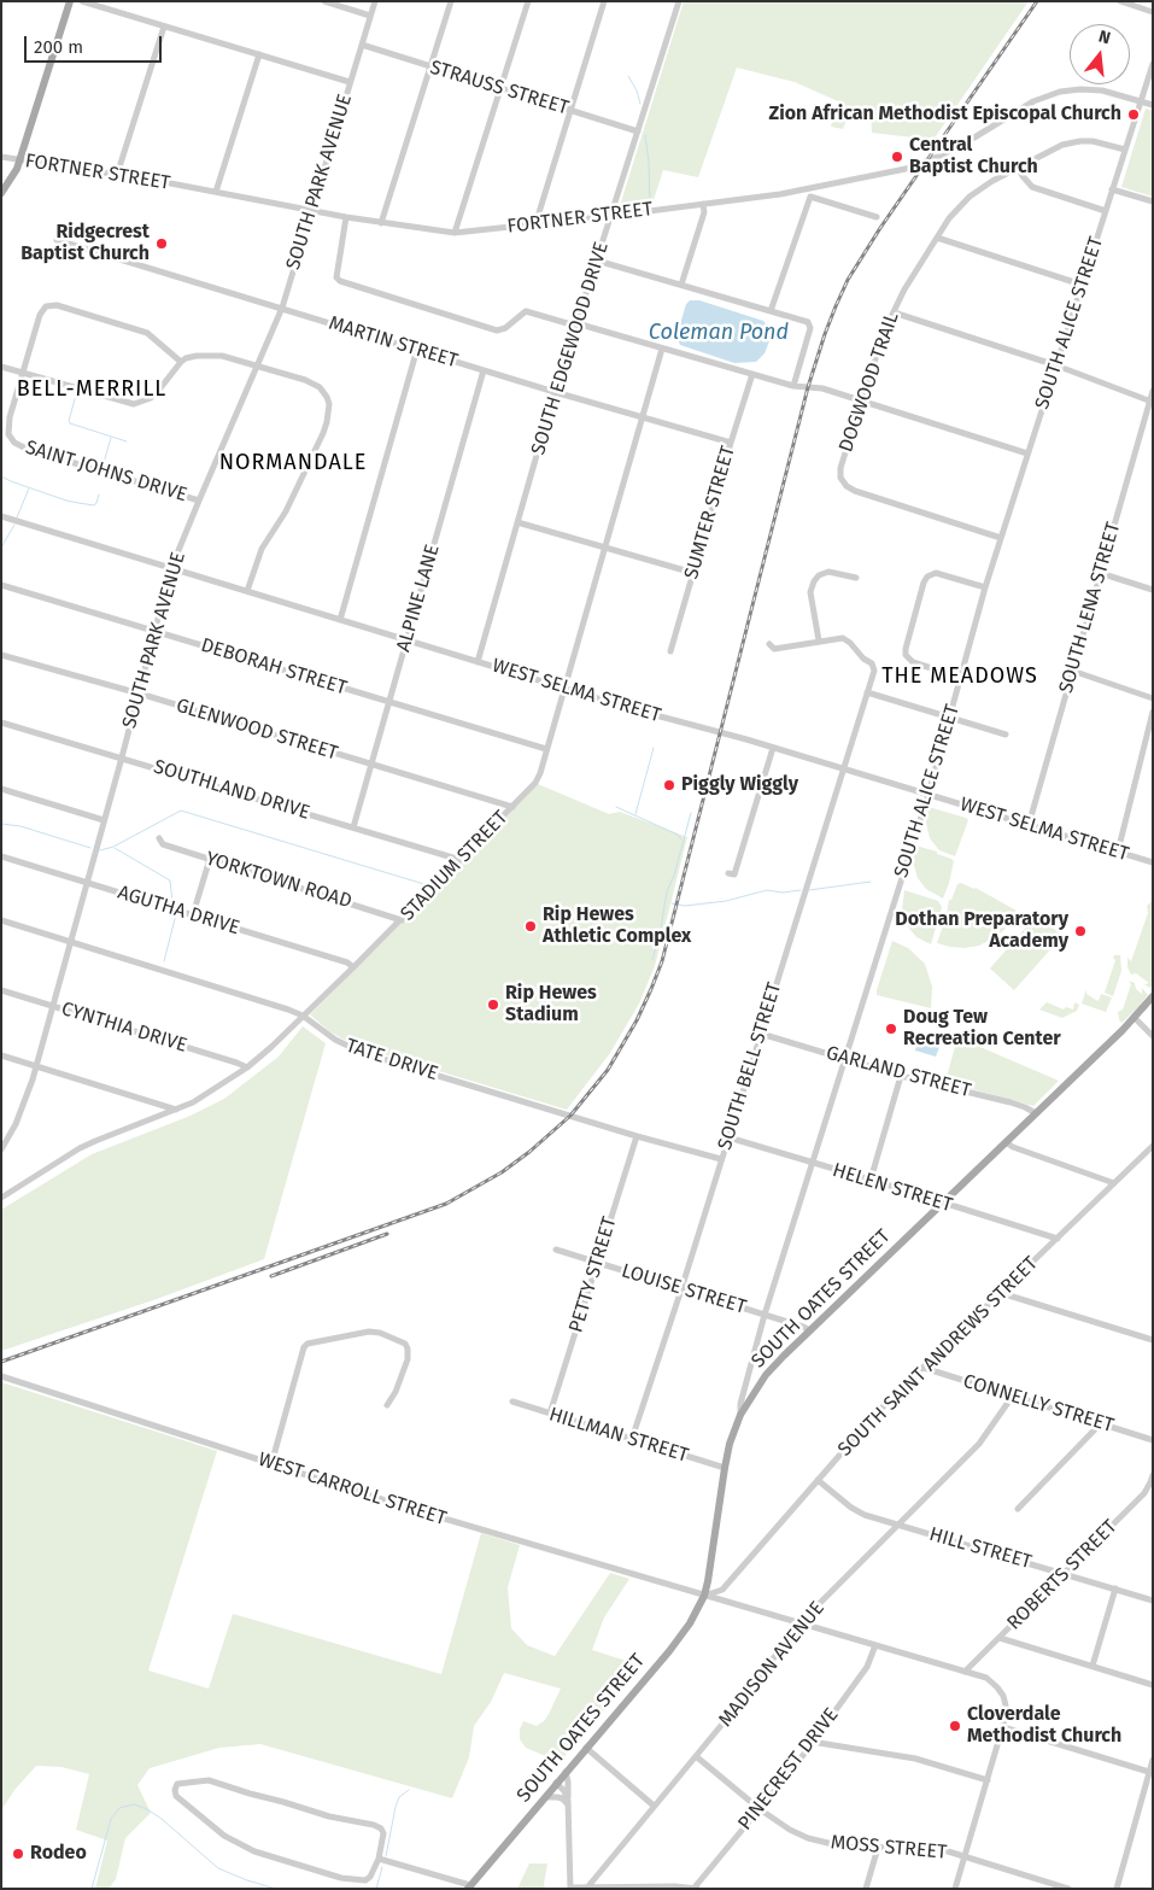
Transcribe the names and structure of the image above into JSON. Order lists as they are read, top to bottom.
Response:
{
  "streets": {
    "main road": ["SOUTH OATES STREET"],
    "street": [
      "STRAUSS STREET",
      "FORTNER STREET",
      "SOUTH PARK AVENUE",
      "SOUTH ALICE STREET",
      "MARTIN STREET",
      "SOUTH EDGEWOOD DRIVE",
      "DOGWOOD TRAIL",
      "SAINT JOHNS DRIVE",
      "SUMTER STREET",
      "ALPINE LANE",
      "SOUTH LENA STREET",
      "DEBORAH STREET",
      "WEST SELMA STREET",
      "GLENWOOD STREET",
      "SOUTHLAND DRIVE",
      "STADIUM STREET",
      "YORKTOWN ROAD",
      "AGUTHA DRIVE",
      "CYNTHIA DRIVE",
      "TATE DRIVE",
      "SOUTH BELL STREET",
      "GARLAND STREET",
      "HELEN STREET",
      "PETTY STREET",
      "LOUISE STREET",
      "SOUTH SAINT ANDREWS STREET",
      "CONNELLY STREET",
      "HILLMAN STREET",
      "WEST CARROLL STREET",
      "HILL STREET",
      "ROBERTS STREET",
      "MADISON AVENUE",
      "PINECREST DRIVE",
      "MOSS STREET"
    ]
  },
  "crossings": [
    ["STRAUSS STREET", "SOUTH PARK AVENUE"],
    ["STRAUSS STREET", "SOUTH EDGEWOOD DRIVE"],
    ["FORTNER STREET", "SOUTH PARK AVENUE"],
    ["FORTNER STREET", "SOUTH ALICE STREET"],
    ["FORTNER STREET", "SOUTH EDGEWOOD DRIVE"],
    ["SOUTH PARK AVENUE", "MARTIN STREET"],
    ["SOUTH PARK AVENUE", "SAINT JOHNS DRIVE"],
    ["SOUTH PARK AVENUE", "DEBORAH STREET"],
    ["SOUTH PARK AVENUE", "WEST SELMA STREET"],
    ["SOUTH PARK AVENUE", "GLENWOOD STREET"],
    ["SOUTH PARK AVENUE", "SOUTHLAND DRIVE"],
    ["SOUTH PARK AVENUE", "AGUTHA DRIVE"],
    ["SOUTH PARK AVENUE", "CYNTHIA DRIVE"],
    ["SOUTH PARK AVENUE", "TATE DRIVE"],
    ["SOUTH ALICE STREET", "DOGWOOD TRAIL"],
    ["SOUTH ALICE STREET", "WEST SELMA STREET"],
    ["SOUTH ALICE STREET", "GARLAND STREET"],
    ["SOUTH ALICE STREET", "HELEN STREET"],
    ["SOUTH ALICE STREET", "LOUISE STREET"],
    ["SOUTH ALICE STREET", "SOUTH OATES STREET"],
    ["MARTIN STREET", "SOUTH EDGEWOOD DRIVE"],
    ["MARTIN STREET", "SUMTER STREET"],
    ["MARTIN STREET", "ALPINE LANE"],
    ["MARTIN STREET", "STADIUM STREET"],
    ["SOUTH EDGEWOOD DRIVE", "WEST SELMA STREET"],
    ["ALPINE LANE", "DEBORAH STREET"],
    ["ALPINE LANE", "WEST SELMA STREET"],
    ["ALPINE LANE", "GLENWOOD STREET"],
    ["ALPINE LANE", "SOUTHLAND DRIVE"],
    ["SOUTH LENA STREET", "WEST SELMA STREET"],
    ["DEBORAH STREET", "STADIUM STREET"],
    ["WEST SELMA STREET", "STADIUM STREET"],
    ["WEST SELMA STREET", "SOUTH BELL STREET"],
    ["GLENWOOD STREET", "STADIUM STREET"],
    ["SOUTHLAND DRIVE", "STADIUM STREET"],
    ["STADIUM STREET", "YORKTOWN ROAD"],
    ["STADIUM STREET", "AGUTHA DRIVE"],
    ["STADIUM STREET", "CYNTHIA DRIVE"],
    ["STADIUM STREET", "TATE DRIVE"],
    ["TATE DRIVE", "SOUTH BELL STREET"],
    ["TATE DRIVE", "PETTY STREET"],
    ["SOUTH BELL STREET", "GARLAND STREET"],
    ["SOUTH BELL STREET", "HELEN STREET"],
    ["SOUTH BELL STREET", "LOUISE STREET"],
    ["SOUTH BELL STREET", "HILLMAN STREET"],
    ["GARLAND STREET", "SOUTH OATES STREET"],
    ["HELEN STREET", "SOUTH OATES STREET"],
    ["HELEN STREET", "SOUTH SAINT ANDREWS STREET"],
    ["PETTY STREET", "LOUISE STREET"],
    ["PETTY STREET", "HILLMAN STREET"],
    ["LOUISE STREET", "SOUTH OATES STREET"],
    ["SOUTH OATES STREET", "SOUTH SAINT ANDREWS STREET"],
    ["SOUTH OATES STREET", "HILLMAN STREET"],
    ["SOUTH OATES STREET", "WEST CARROLL STREET"],
    ["SOUTH SAINT ANDREWS STREET", "CONNELLY STREET"],
    ["SOUTH SAINT ANDREWS STREET", "WEST CARROLL STREET"],
    ["SOUTH SAINT ANDREWS STREET", "HILL STREET"],
    ["CONNELLY STREET", "MADISON AVENUE"],
    ["WEST CARROLL STREET", "ROBERTS STREET"],
    ["WEST CARROLL STREET", "MADISON AVENUE"],
    ["WEST CARROLL STREET", "PINECREST DRIVE"],
    ["HILL STREET", "ROBERTS STREET"],
    ["HILL STREET", "MADISON AVENUE"],
    ["MADISON AVENUE", "MOSS STREET"],
    ["PINECREST DRIVE", "MOSS STREET"]
  ],
  "districts": ["BELL-MERRILL", "NORMANDALE", "THE MEADOWS"],
  "water": ["Coleman Pond"],
  "places": [
    "Zion African Methodist Episcopal Church",
    "Central Baptist Church",
    "Ridgecrest Baptist Church",
    "Piggly Wiggly",
    "Rip Hewes Athletic Complex",
    "Dothan Preparatory Academy",
    "Rip Hewes Stadium",
    "Doug Tew Recreation Center",
    "Cloverdale Methodist Church",
    "Rodeo"
  ],
  "scale_bar": "200 m",
  "north": "top"
}
